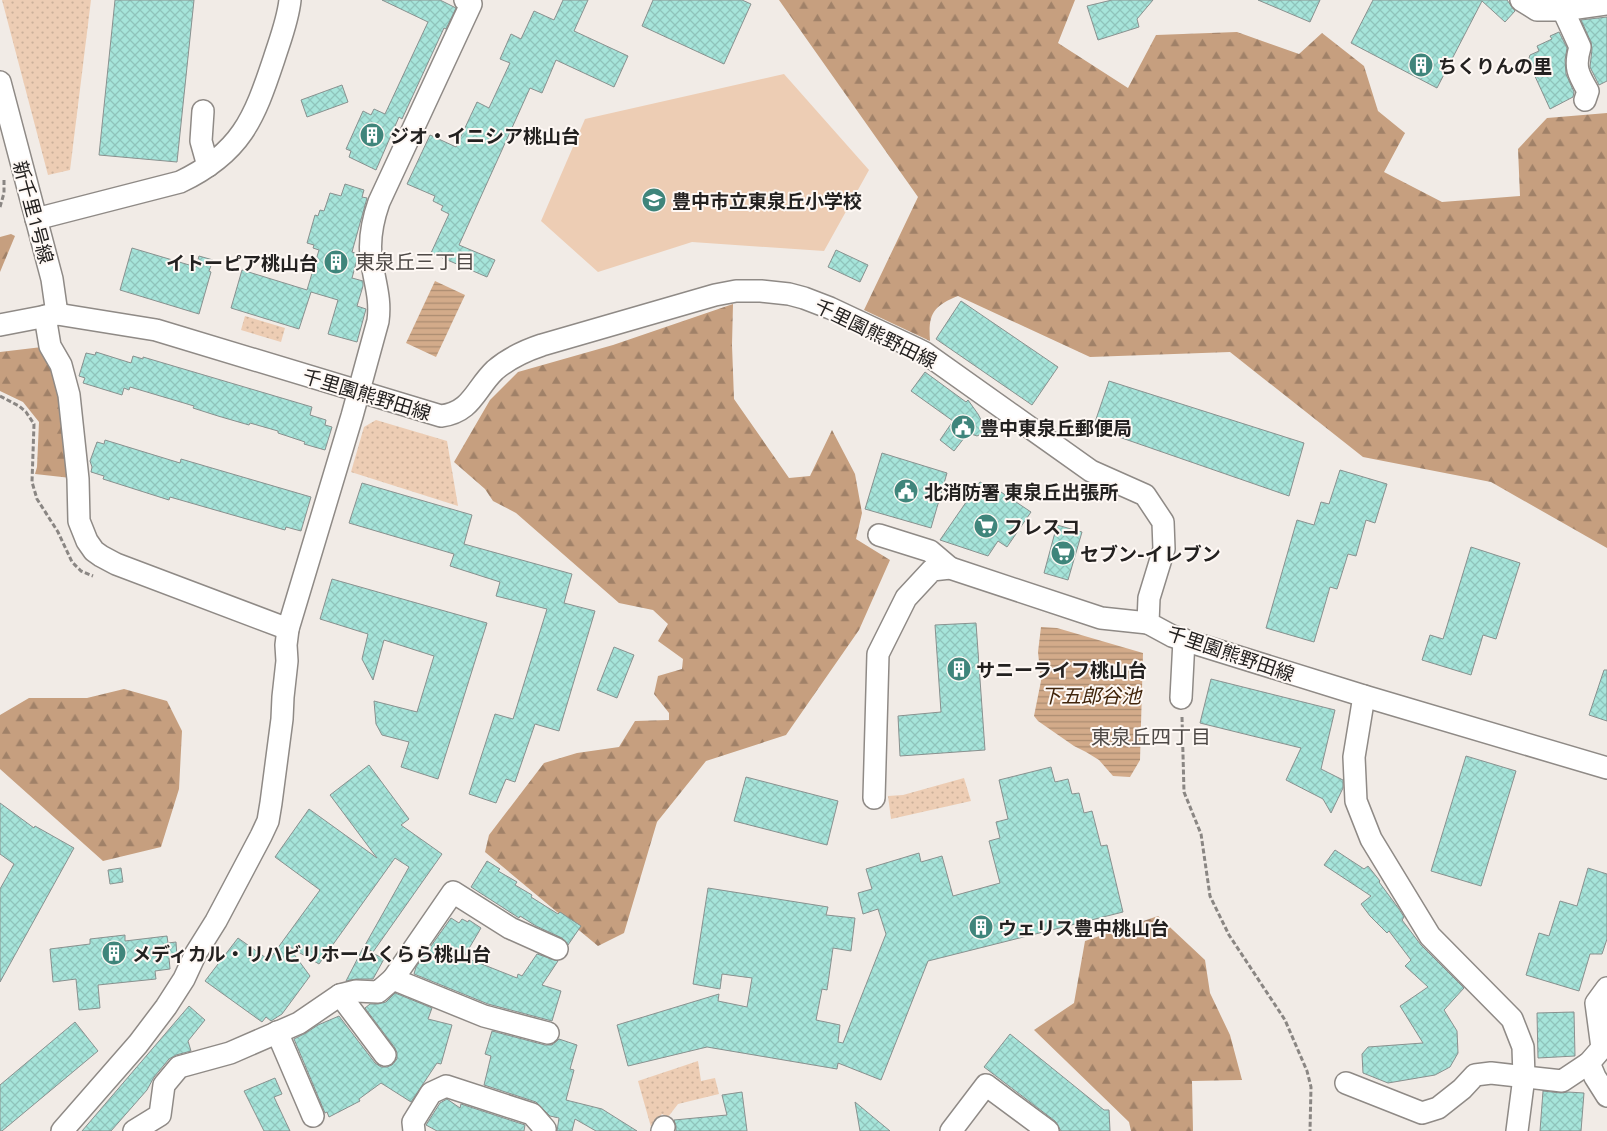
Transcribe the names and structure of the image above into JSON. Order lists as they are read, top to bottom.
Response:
{
  "streets": {
    "street": ["新千里1号線", "千里園熊野田線"]
  },
  "crossings": [
    ["新千里1号線", "千里園熊野田線"]
  ],
  "districts": ["東泉丘三丁目", "東泉丘四丁目"],
  "water": ["下五郎谷池"],
  "places": {
    "building": [
      "ちくりんの里",
      "ジオ・イニシア桃山台",
      "イトーピア桃山台",
      "サニーライフ桃山台",
      "ウェリス豊中桃山台",
      "メディカル・リハビリホームくらら桃山台"
    ],
    "school or university": ["豊中市立東泉丘小学校"],
    "public building": ["豊中東泉丘郵便局", "北消防署 東泉丘出張所"],
    "supermarket": ["フレスコ", "セブン-イレブン"]
  }
}
